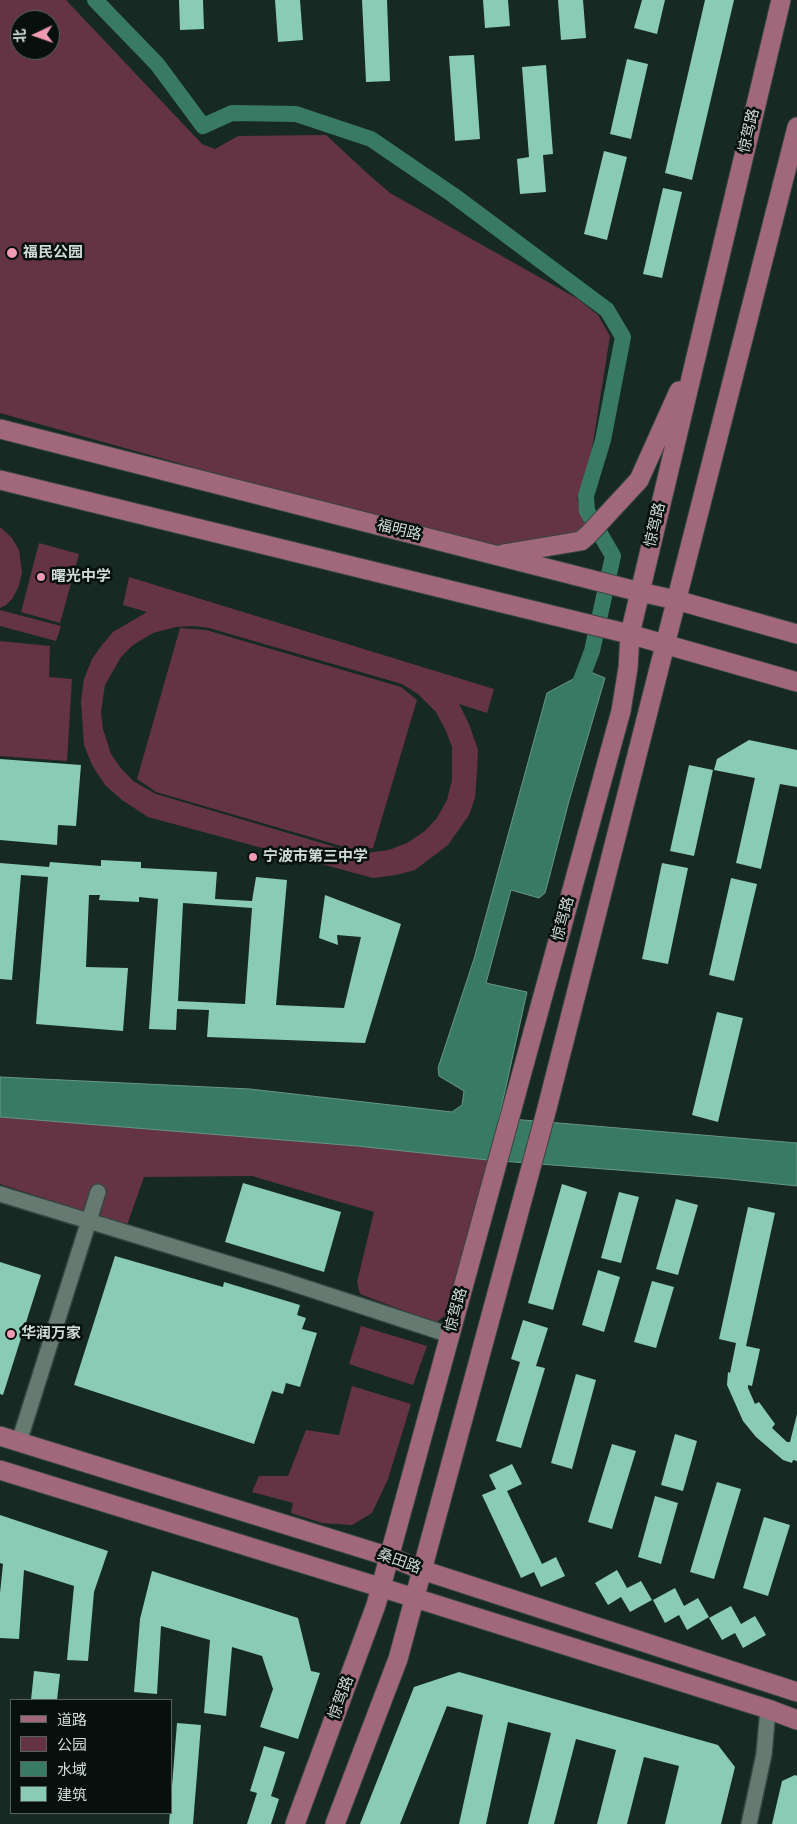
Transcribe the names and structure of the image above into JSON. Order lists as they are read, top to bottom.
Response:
{
  "streets": {
    "main road": ["惊驾路", "福明路", "桑田路"]
  },
  "crossings": [
    ["惊驾路", "福明路"],
    ["惊驾路", "桑田路"]
  ],
  "places": [
    "福民公园",
    "曙光中学",
    "宁波市第三中学",
    "华润万家"
  ],
  "legend": [
    "道路",
    "公园",
    "水域",
    "建筑"
  ],
  "north": "left"
}
